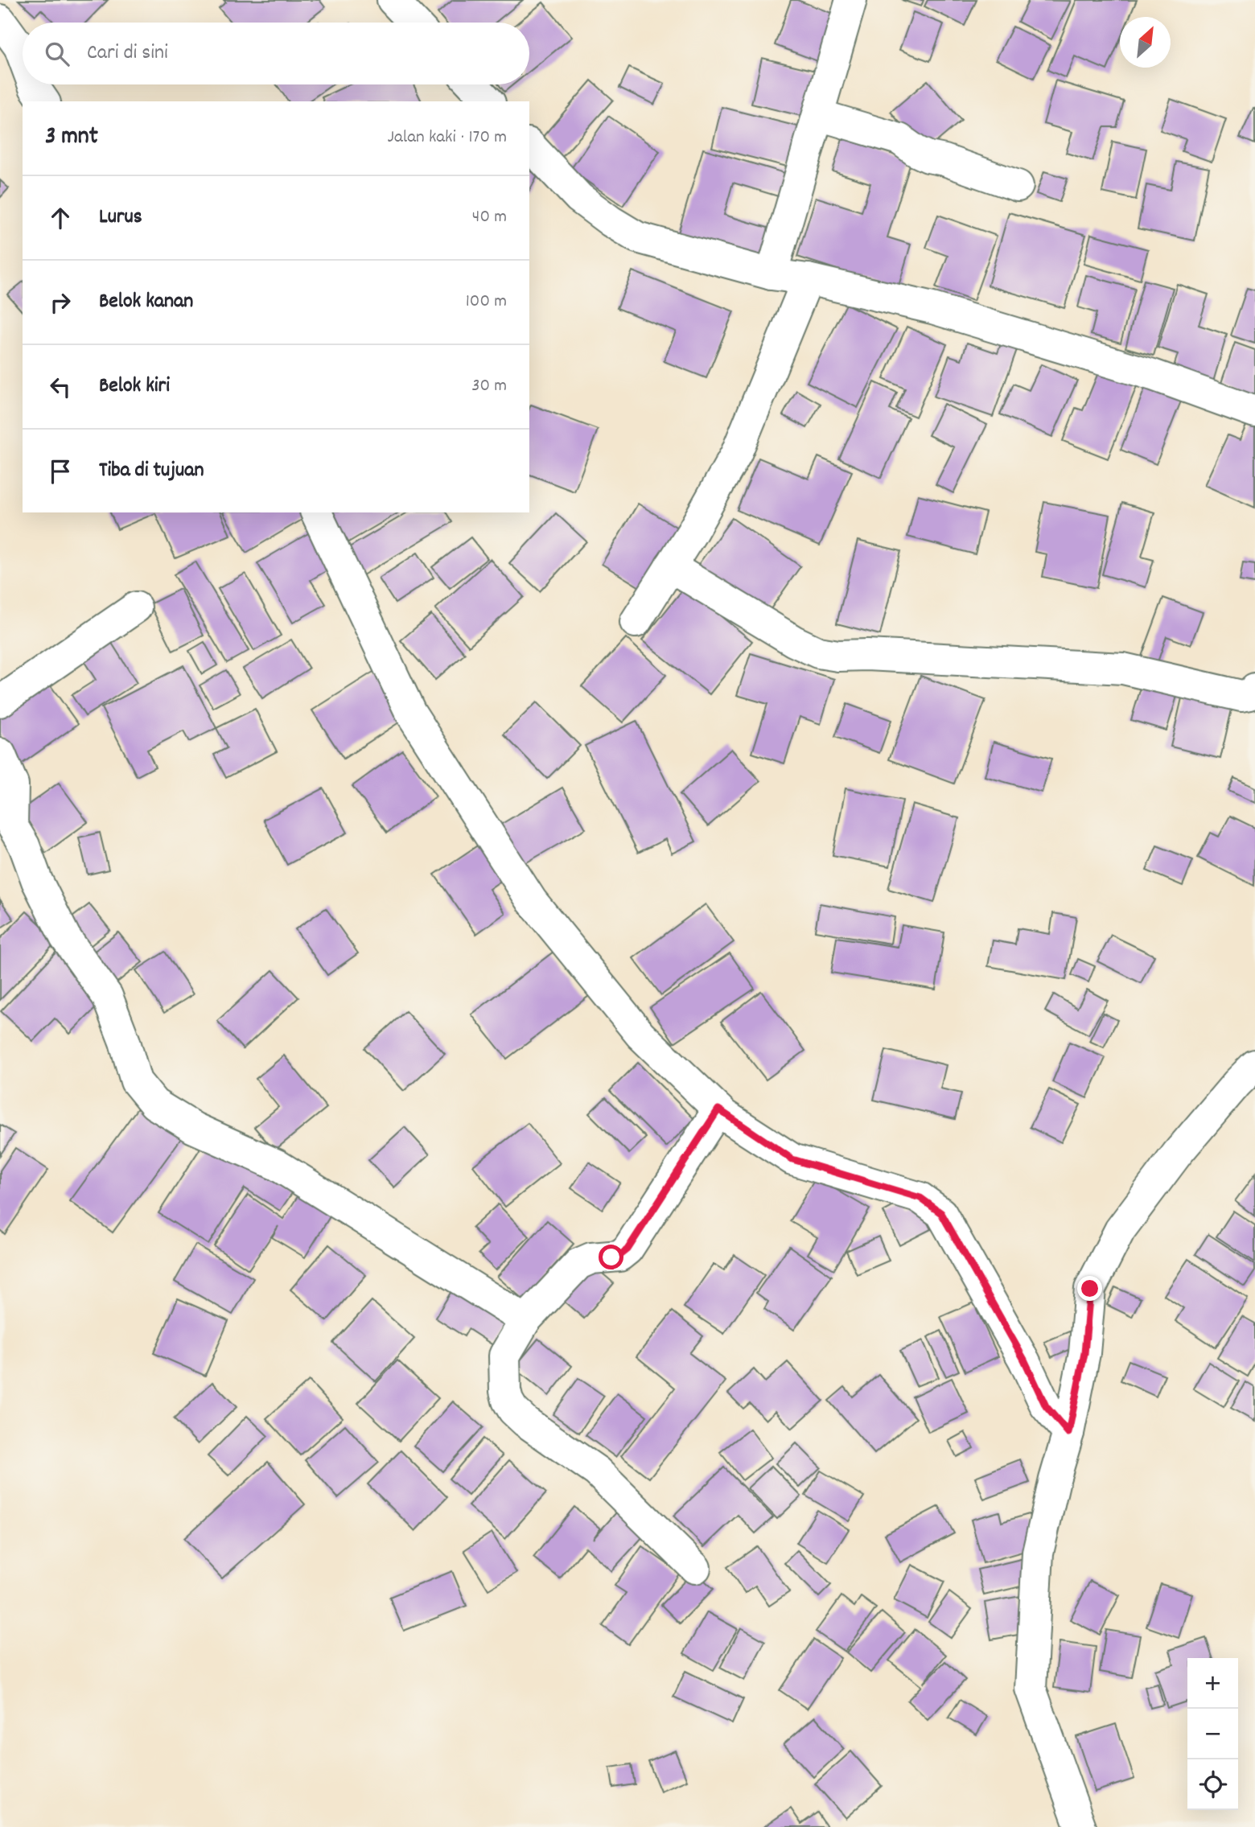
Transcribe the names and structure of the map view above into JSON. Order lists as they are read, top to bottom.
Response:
{
  "north": "top right",
  "page": {
    "search": "Cari di sini",
    "heading": ["3 mnt", "Jalan kaki · 170 m"],
    "list": [
      ["Lurus", "40 m"],
      ["Belok kanan", "100 m"],
      ["Belok kiri", "30 m"],
      "Tiba di tujuan"
    ],
    "map_buttons": ["+", "−"]
  }
}
